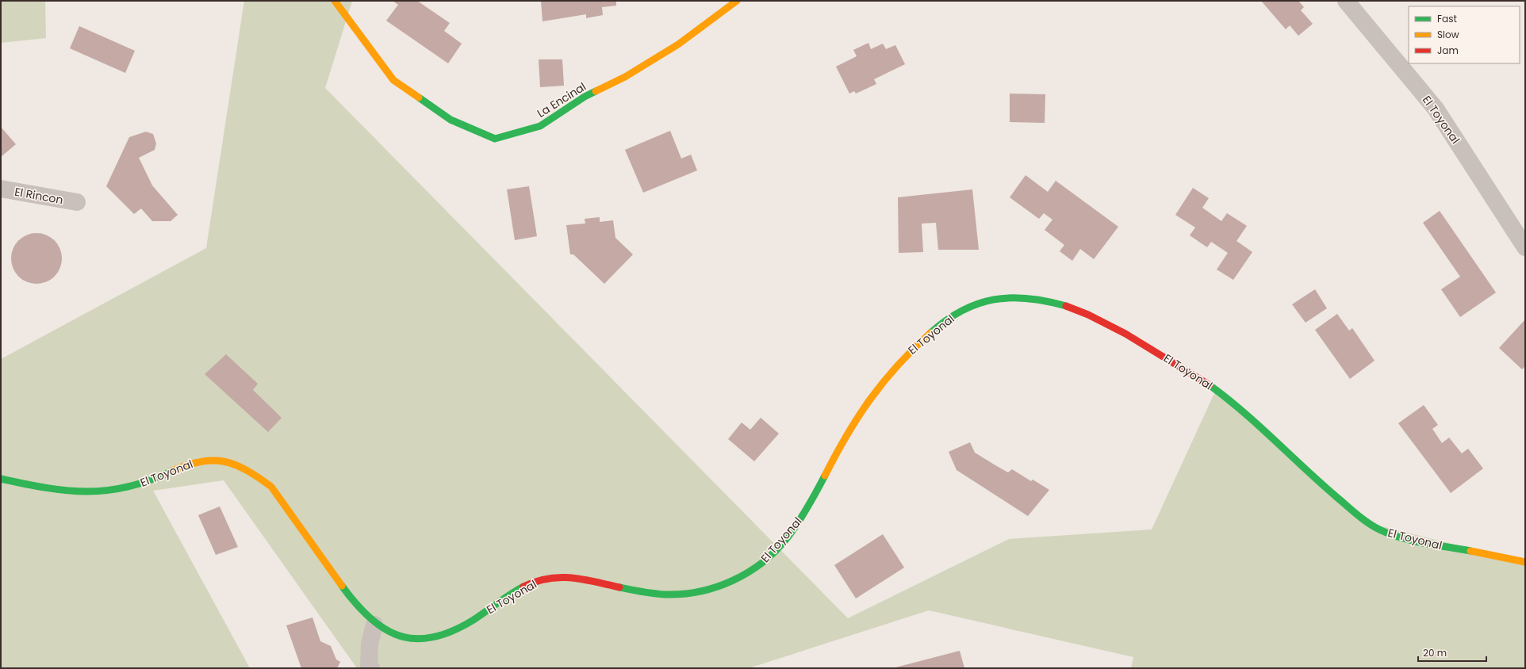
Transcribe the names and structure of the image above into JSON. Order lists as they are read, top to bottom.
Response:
{
  "streets": {
    "street": ["La Encinal", "El Toyonal", "El Rincon"]
  },
  "legend": ["Fast", "Slow", "Jam"],
  "scale_bar": "20 m"
}
